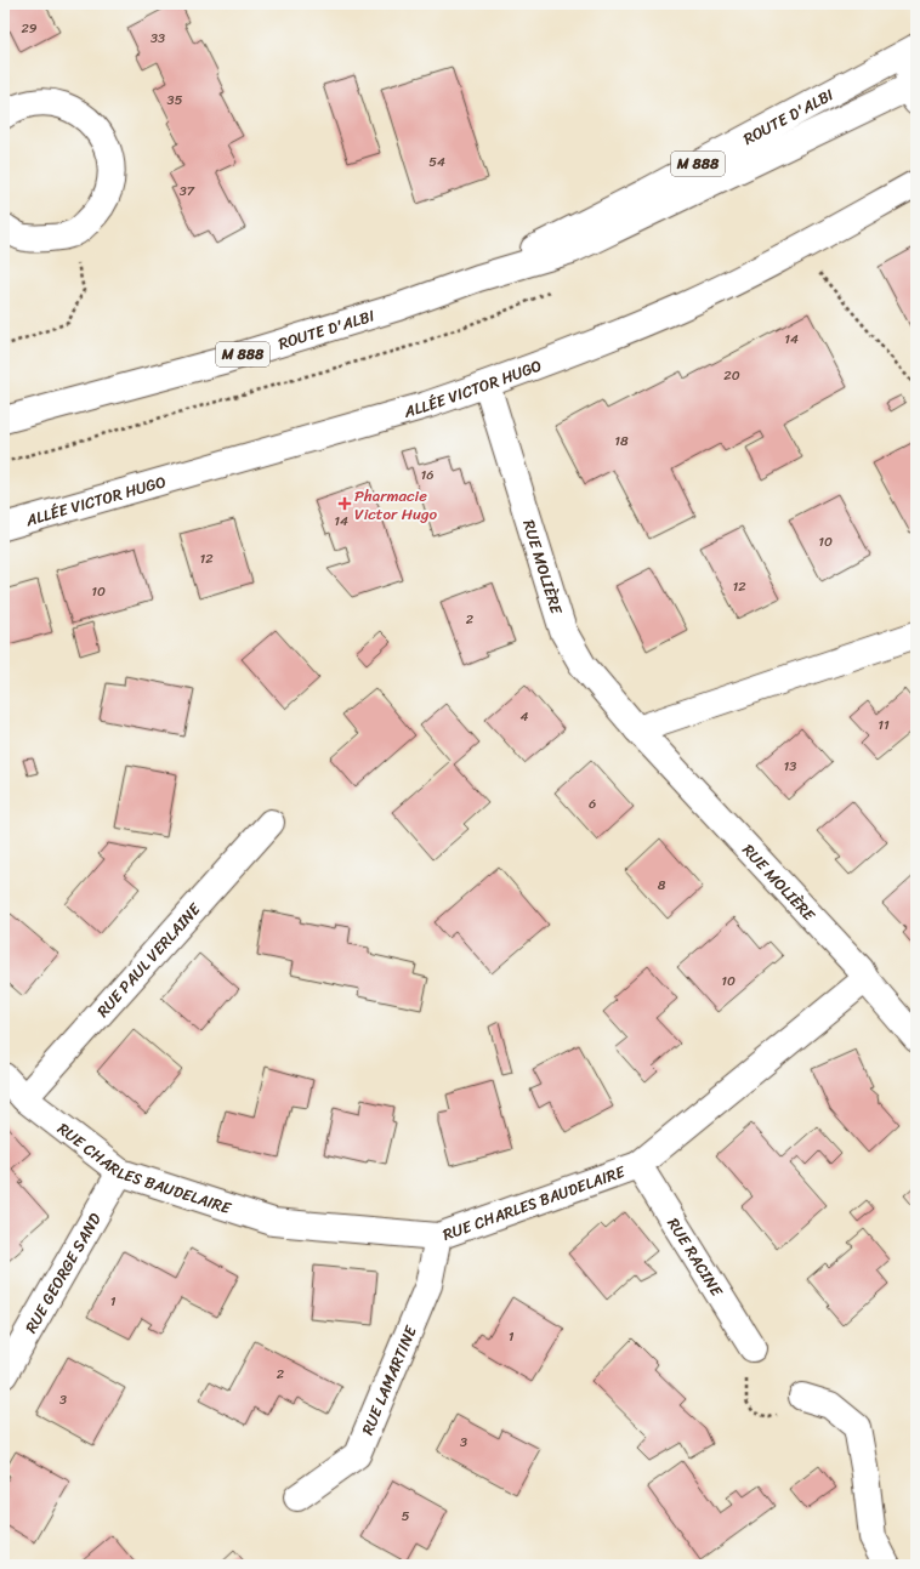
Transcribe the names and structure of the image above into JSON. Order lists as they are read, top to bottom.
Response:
{
  "streets": {
    "street": [
      "ROUTE D'ALBI",
      "M 888",
      "ALLÉE VICTOR HUGO",
      "RUE MOLIÈRE",
      "RUE PAUL VERLAINE",
      "RUE CHARLES BAUDELAIRE",
      "RUE RACINE",
      "RUE GEORGE SAND",
      "RUE LAMARTINE"
    ]
  },
  "crossings": [
    ["ALLÉE VICTOR HUGO", "RUE MOLIÈRE"],
    ["RUE MOLIÈRE", "RUE CHARLES BAUDELAIRE"],
    ["RUE PAUL VERLAINE", "RUE CHARLES BAUDELAIRE"],
    ["RUE CHARLES BAUDELAIRE", "RUE RACINE"],
    ["RUE CHARLES BAUDELAIRE", "RUE GEORGE SAND"],
    ["RUE CHARLES BAUDELAIRE", "RUE LAMARTINE"]
  ],
  "places": {
    "health": ["Pharmacie Victor Hugo"]
  },
  "house_numbers": [
    "29",
    "33",
    "35",
    "54",
    "37",
    "14",
    "20",
    "18",
    "16",
    "14",
    "10",
    "12",
    "12",
    "10",
    "2",
    "4",
    "11",
    "13",
    "6",
    "8",
    "10",
    "1",
    "1",
    "2",
    "3",
    "3",
    "5"
  ]
}
